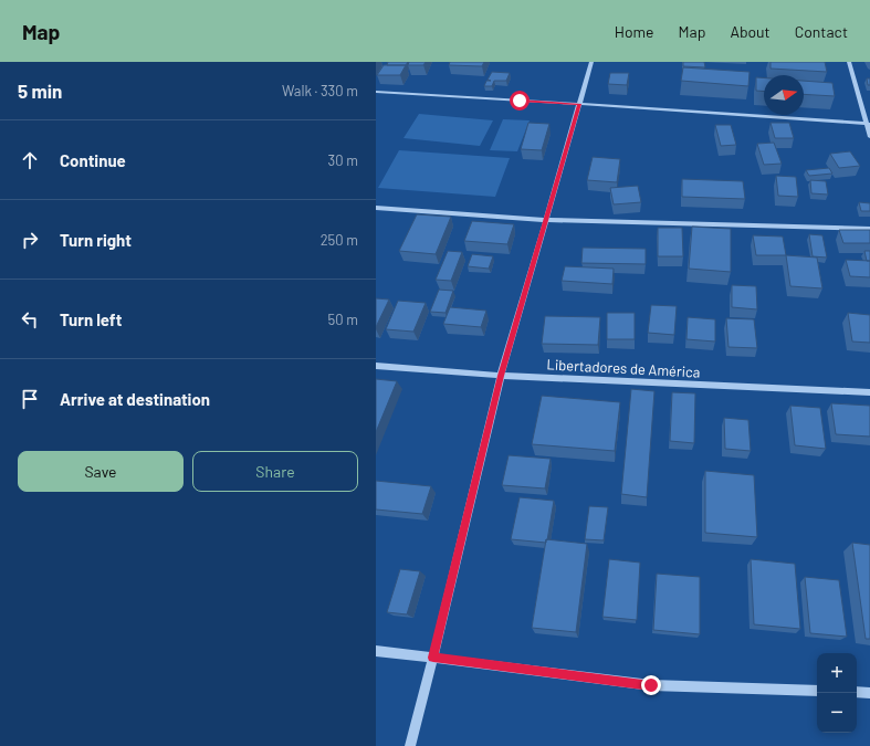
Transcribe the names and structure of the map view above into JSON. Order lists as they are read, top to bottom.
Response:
{
  "streets": {
    "street": ["Libertadores de América"]
  },
  "north": "right",
  "page": {
    "header": "Map",
    "nav": [
      "Home",
      "Map",
      "About",
      "Contact"
    ],
    "heading": ["5 min", "Walk · 330 m"],
    "list": [
      ["Continue", "30 m"],
      ["Turn right", "250 m"],
      ["Turn left", "50 m"],
      "Arrive at destination"
    ],
    "buttons": ["Save", "Share"],
    "map_buttons": ["+", "−"]
  }
}
